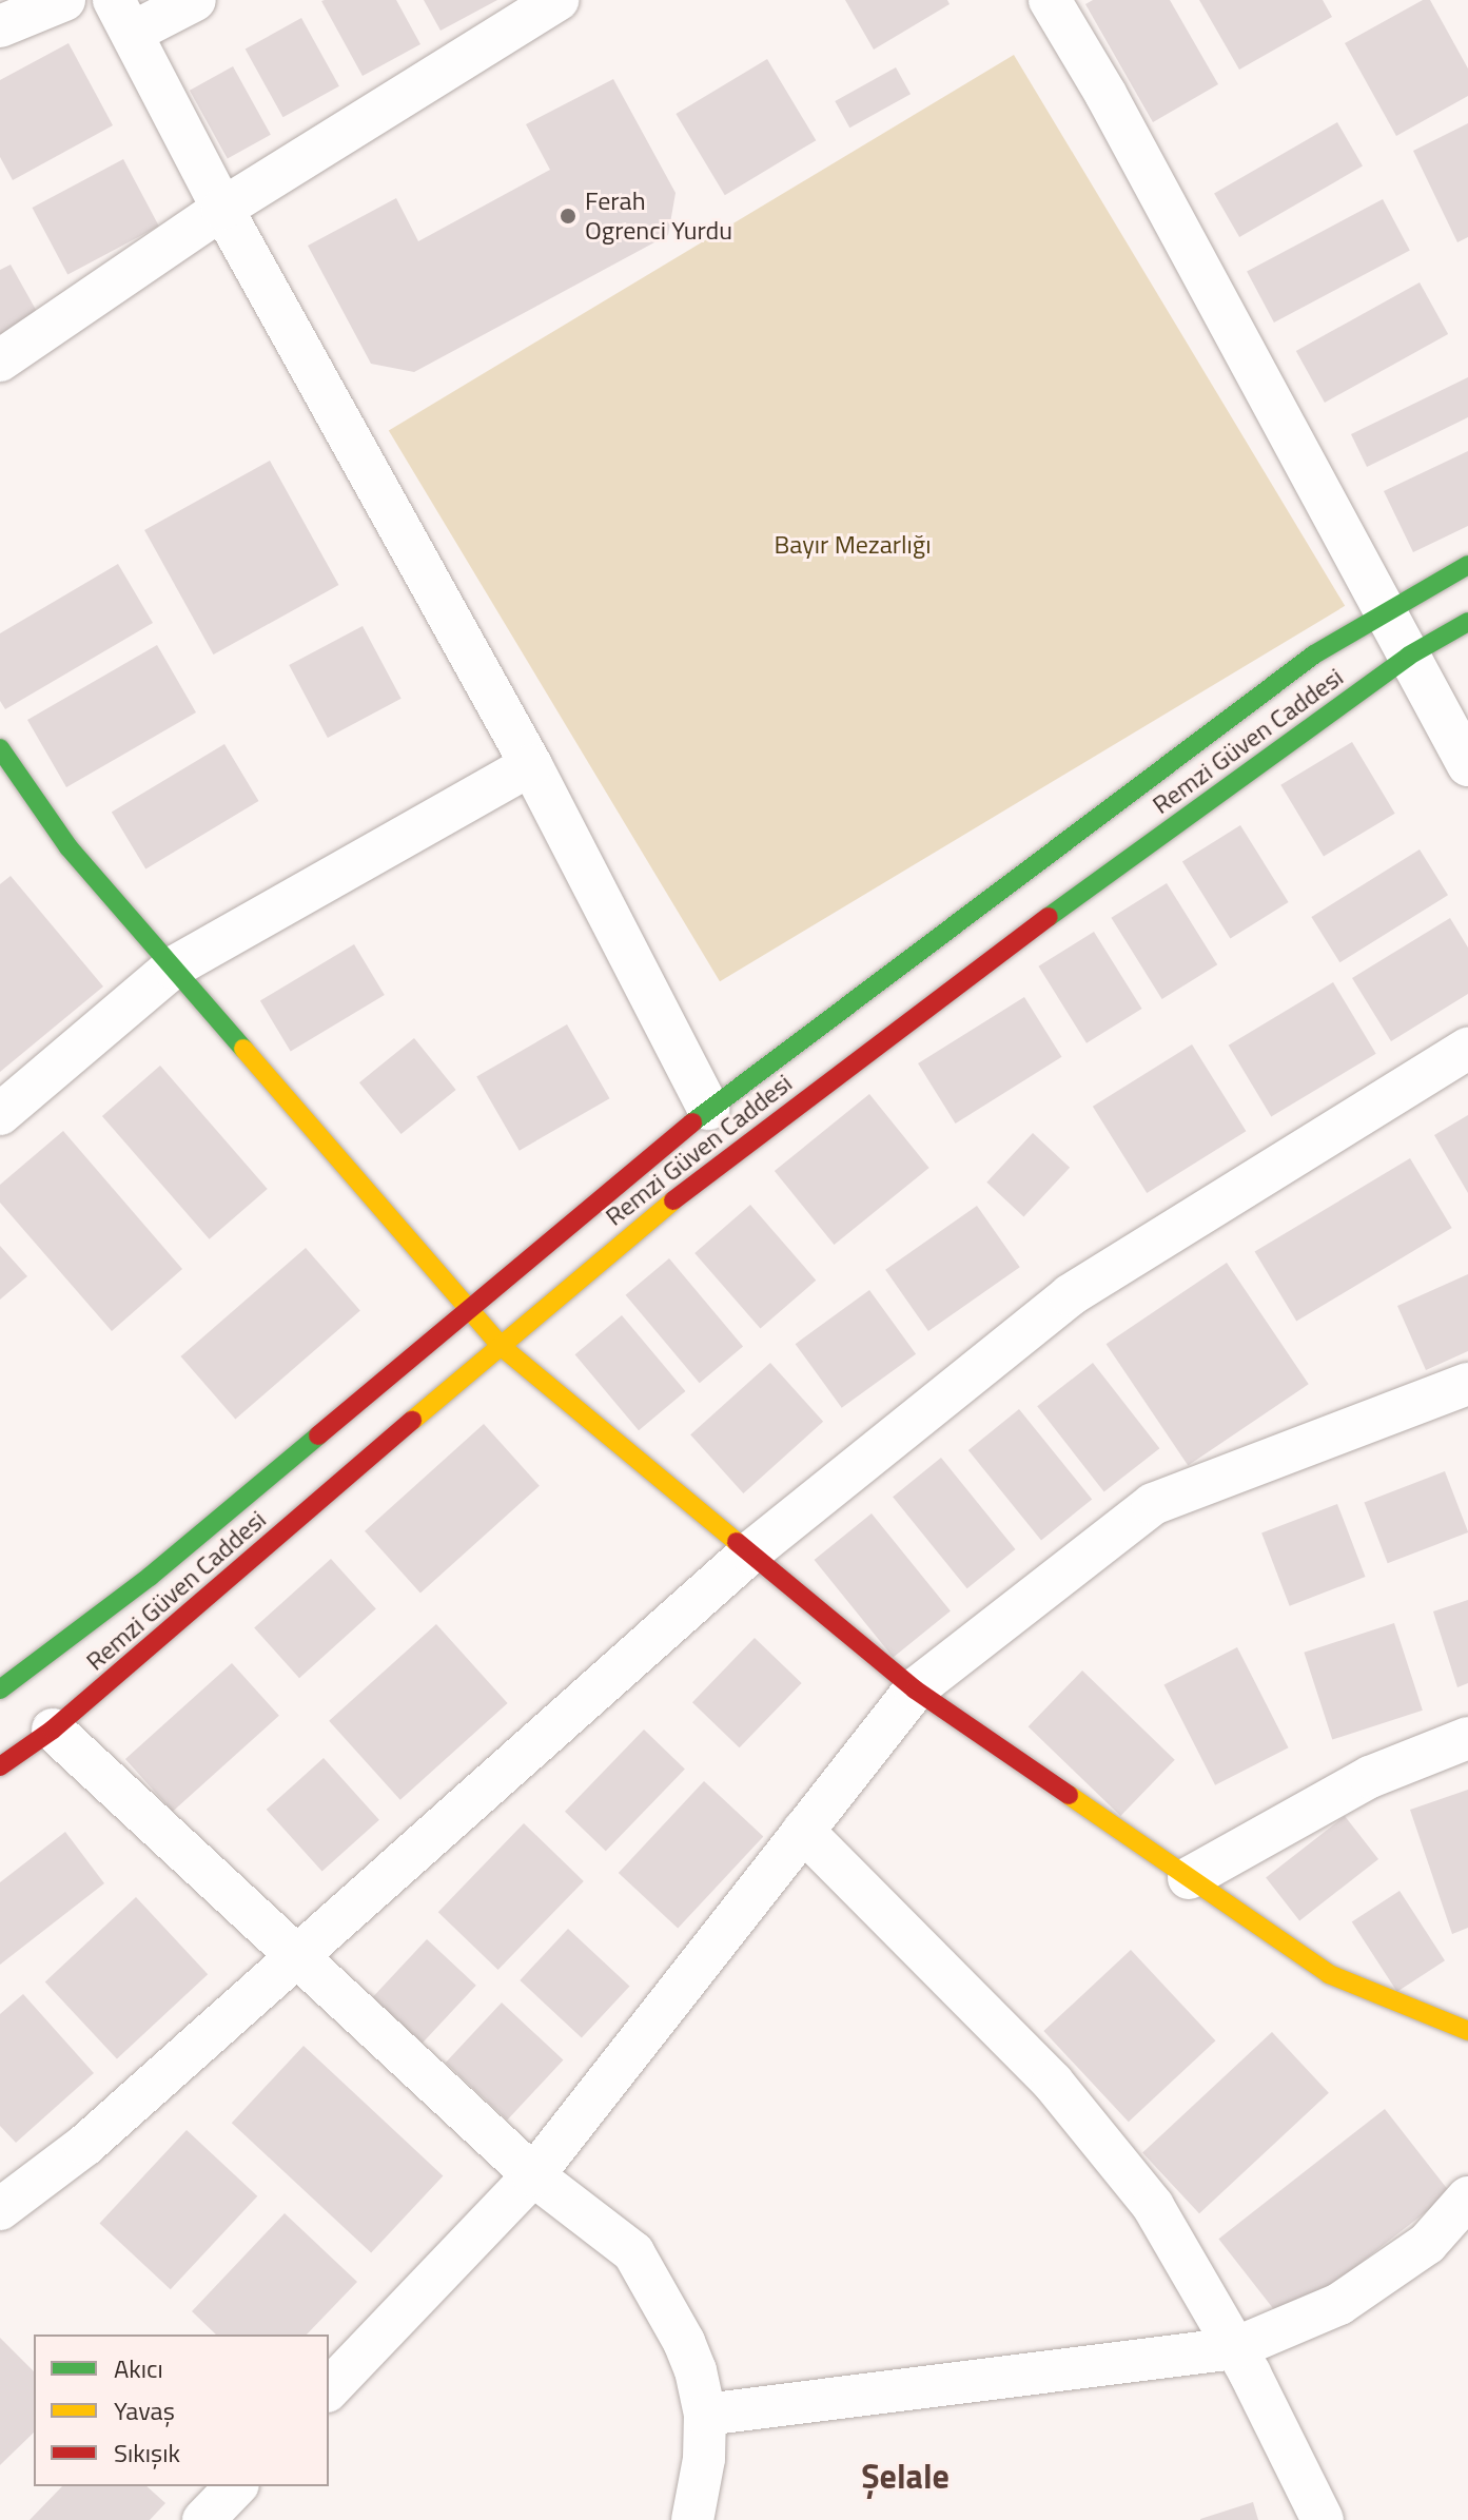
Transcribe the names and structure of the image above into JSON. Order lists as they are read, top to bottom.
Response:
{
  "streets": {
    "main road": ["Remzi Güven Caddesi"]
  },
  "districts": ["Şelale"],
  "parks": ["Bayır Mezarlığı"],
  "places": ["Ferah Ogrenci Yurdu"],
  "legend": ["Akıcı", "Yavaş", "Sıkışık"]
}
